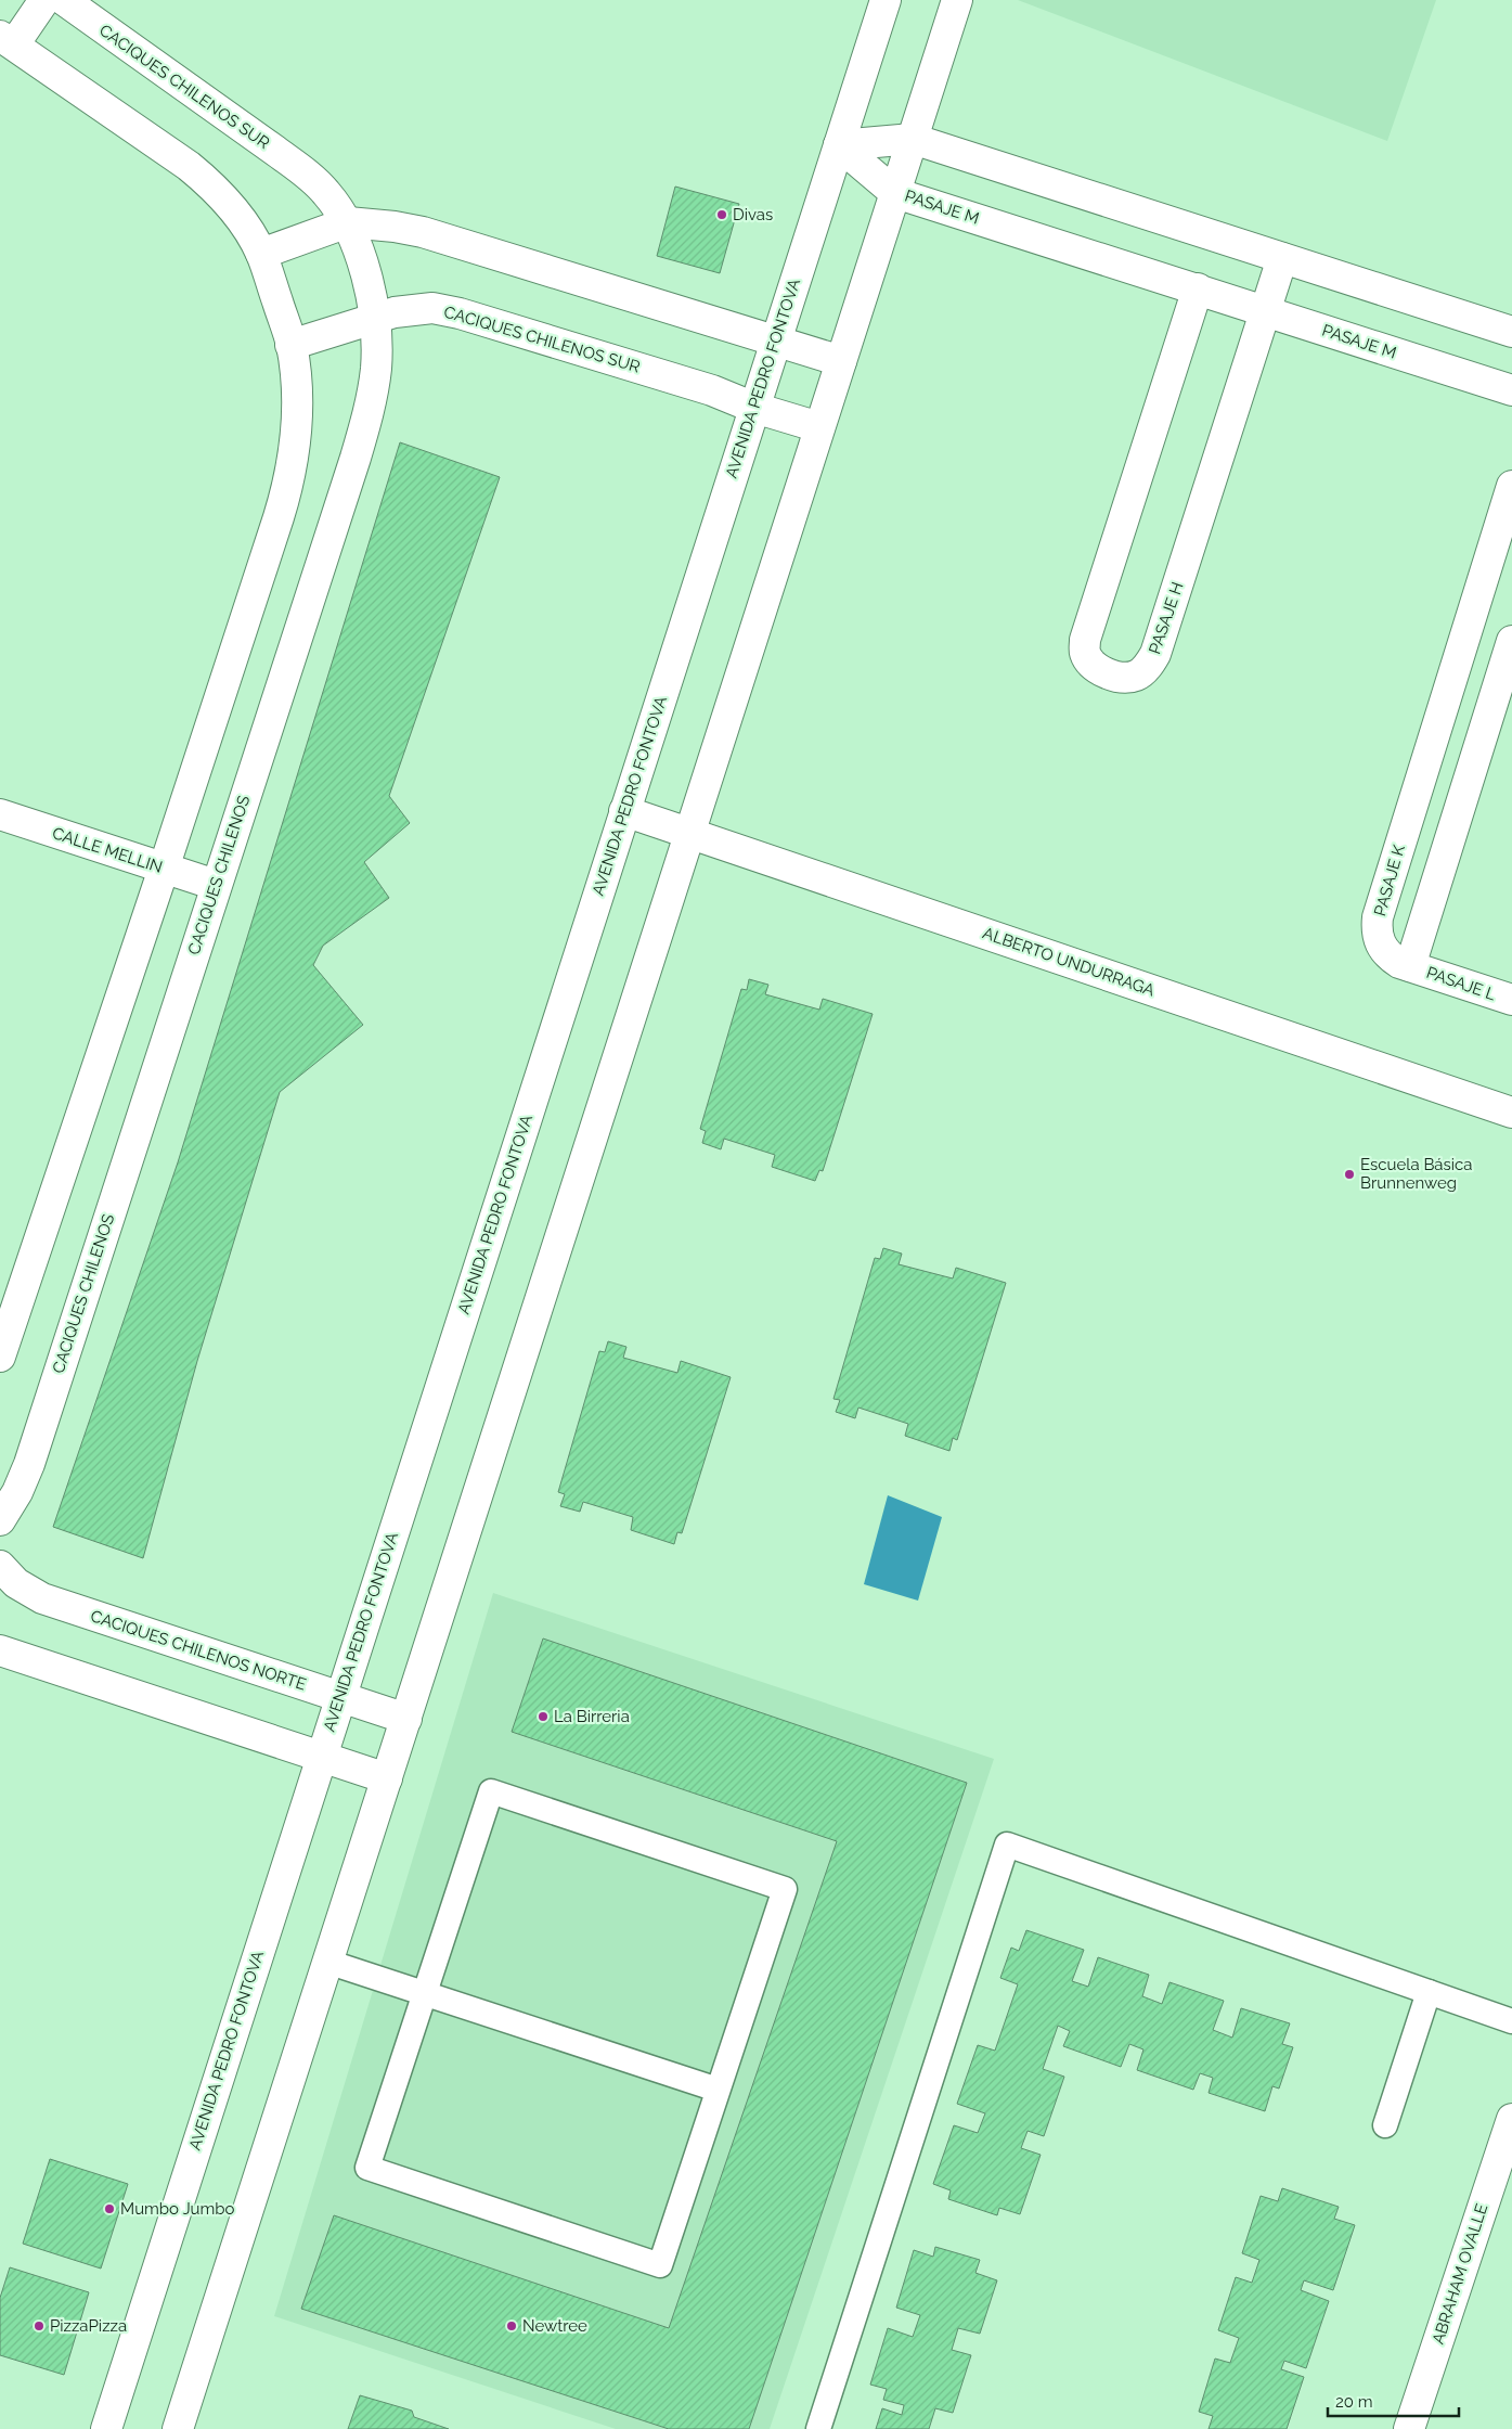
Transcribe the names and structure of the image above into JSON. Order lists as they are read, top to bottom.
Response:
{
  "streets": {
    "street": [
      "CACIQUES CHILENOS SUR",
      "PASAJE M",
      "AVENIDA PEDRO FONTOVA",
      "PASAJE H",
      "CALLE MELLIN",
      "CACIQUES CHILENOS",
      "PASAJE K",
      "ALBERTO UNDURRAGA",
      "PASAJE L",
      "CACIQUES CHILENOS NORTE",
      "ABRAHAM OVALLE"
    ]
  },
  "crossings": [
    ["CACIQUES CHILENOS SUR", "AVENIDA PEDRO FONTOVA"],
    ["CACIQUES CHILENOS SUR", "CACIQUES CHILENOS"],
    ["PASAJE M", "AVENIDA PEDRO FONTOVA"],
    ["PASAJE M", "PASAJE H"],
    ["AVENIDA PEDRO FONTOVA", "ALBERTO UNDURRAGA"],
    ["AVENIDA PEDRO FONTOVA", "CACIQUES CHILENOS NORTE"],
    ["CALLE MELLIN", "CACIQUES CHILENOS"],
    ["PASAJE K", "PASAJE L"]
  ],
  "places": [
    "Divas",
    "Escuela Básica Brunnenweg",
    "La Birreria",
    "Mumbo Jumbo",
    "PizzaPizza",
    "Newtree"
  ],
  "scale_bar": "20 m"
}
